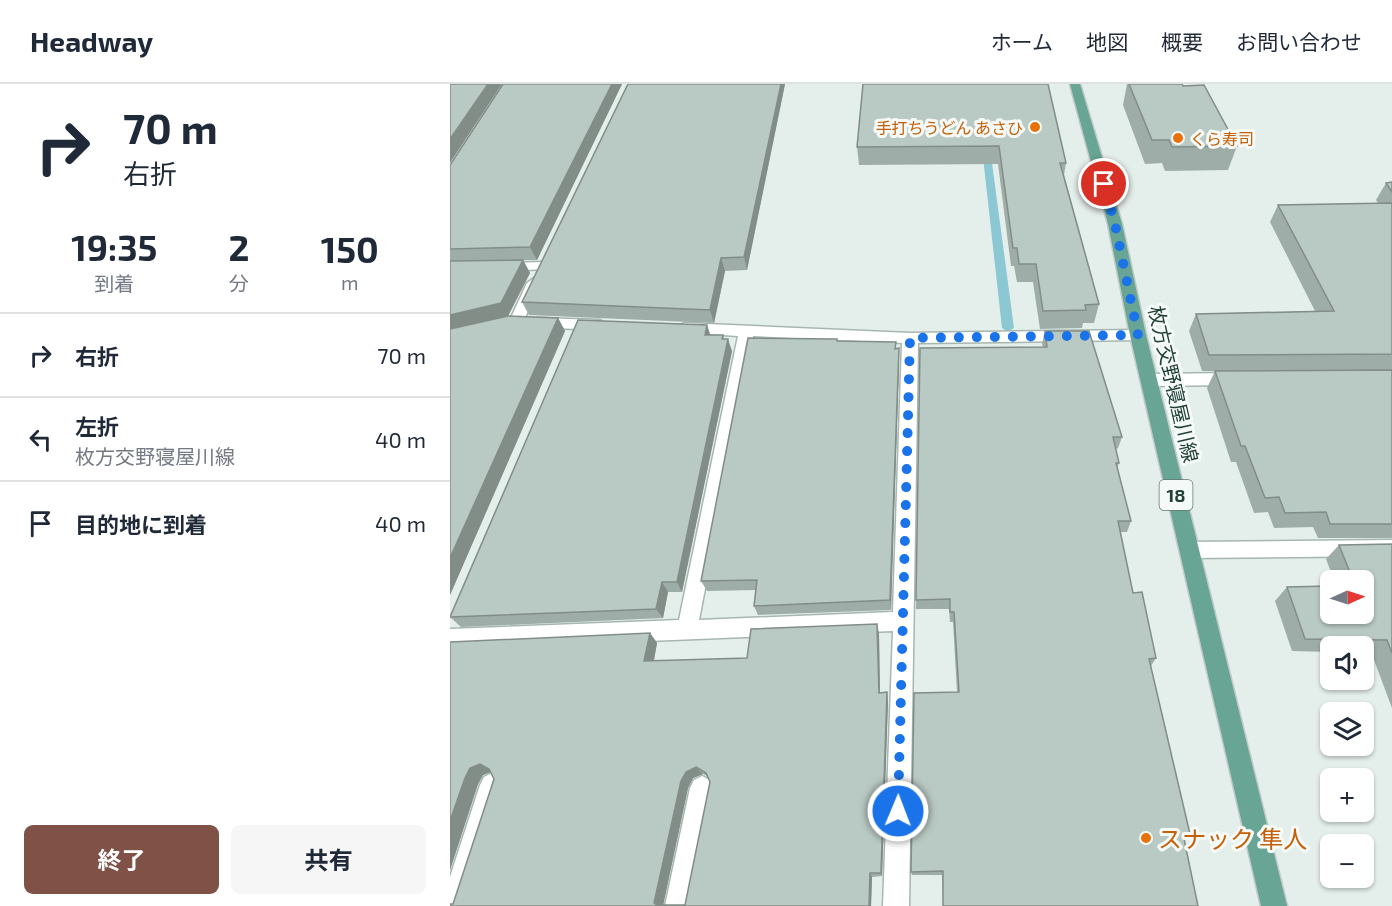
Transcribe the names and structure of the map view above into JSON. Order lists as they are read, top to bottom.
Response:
{
  "streets": {
    "main road": ["枚方交野寝屋川線", "18"]
  },
  "places": ["手打ちうどん あさひ", "くら寿司", "スナック 隼人"],
  "north": "right",
  "page": {
    "header": "Headway",
    "nav": [
      "ホーム",
      "地図",
      "概要",
      "お問い合わせ"
    ],
    "turn": ["70 m", "右折"],
    "eta": [
      "19:35",
      "到着",
      "2",
      "分",
      "150",
      "m"
    ],
    "list": [
      {
        "name": "右折",
        "value": "70 m"
      },
      {
        "name": "左折",
        "note": "枚方交野寝屋川線",
        "value": "40 m"
      },
      {
        "name": "目的地に到着",
        "value": "40 m"
      }
    ],
    "map_buttons": ["+", "−"],
    "buttons": ["終了", "共有"]
  }
}
